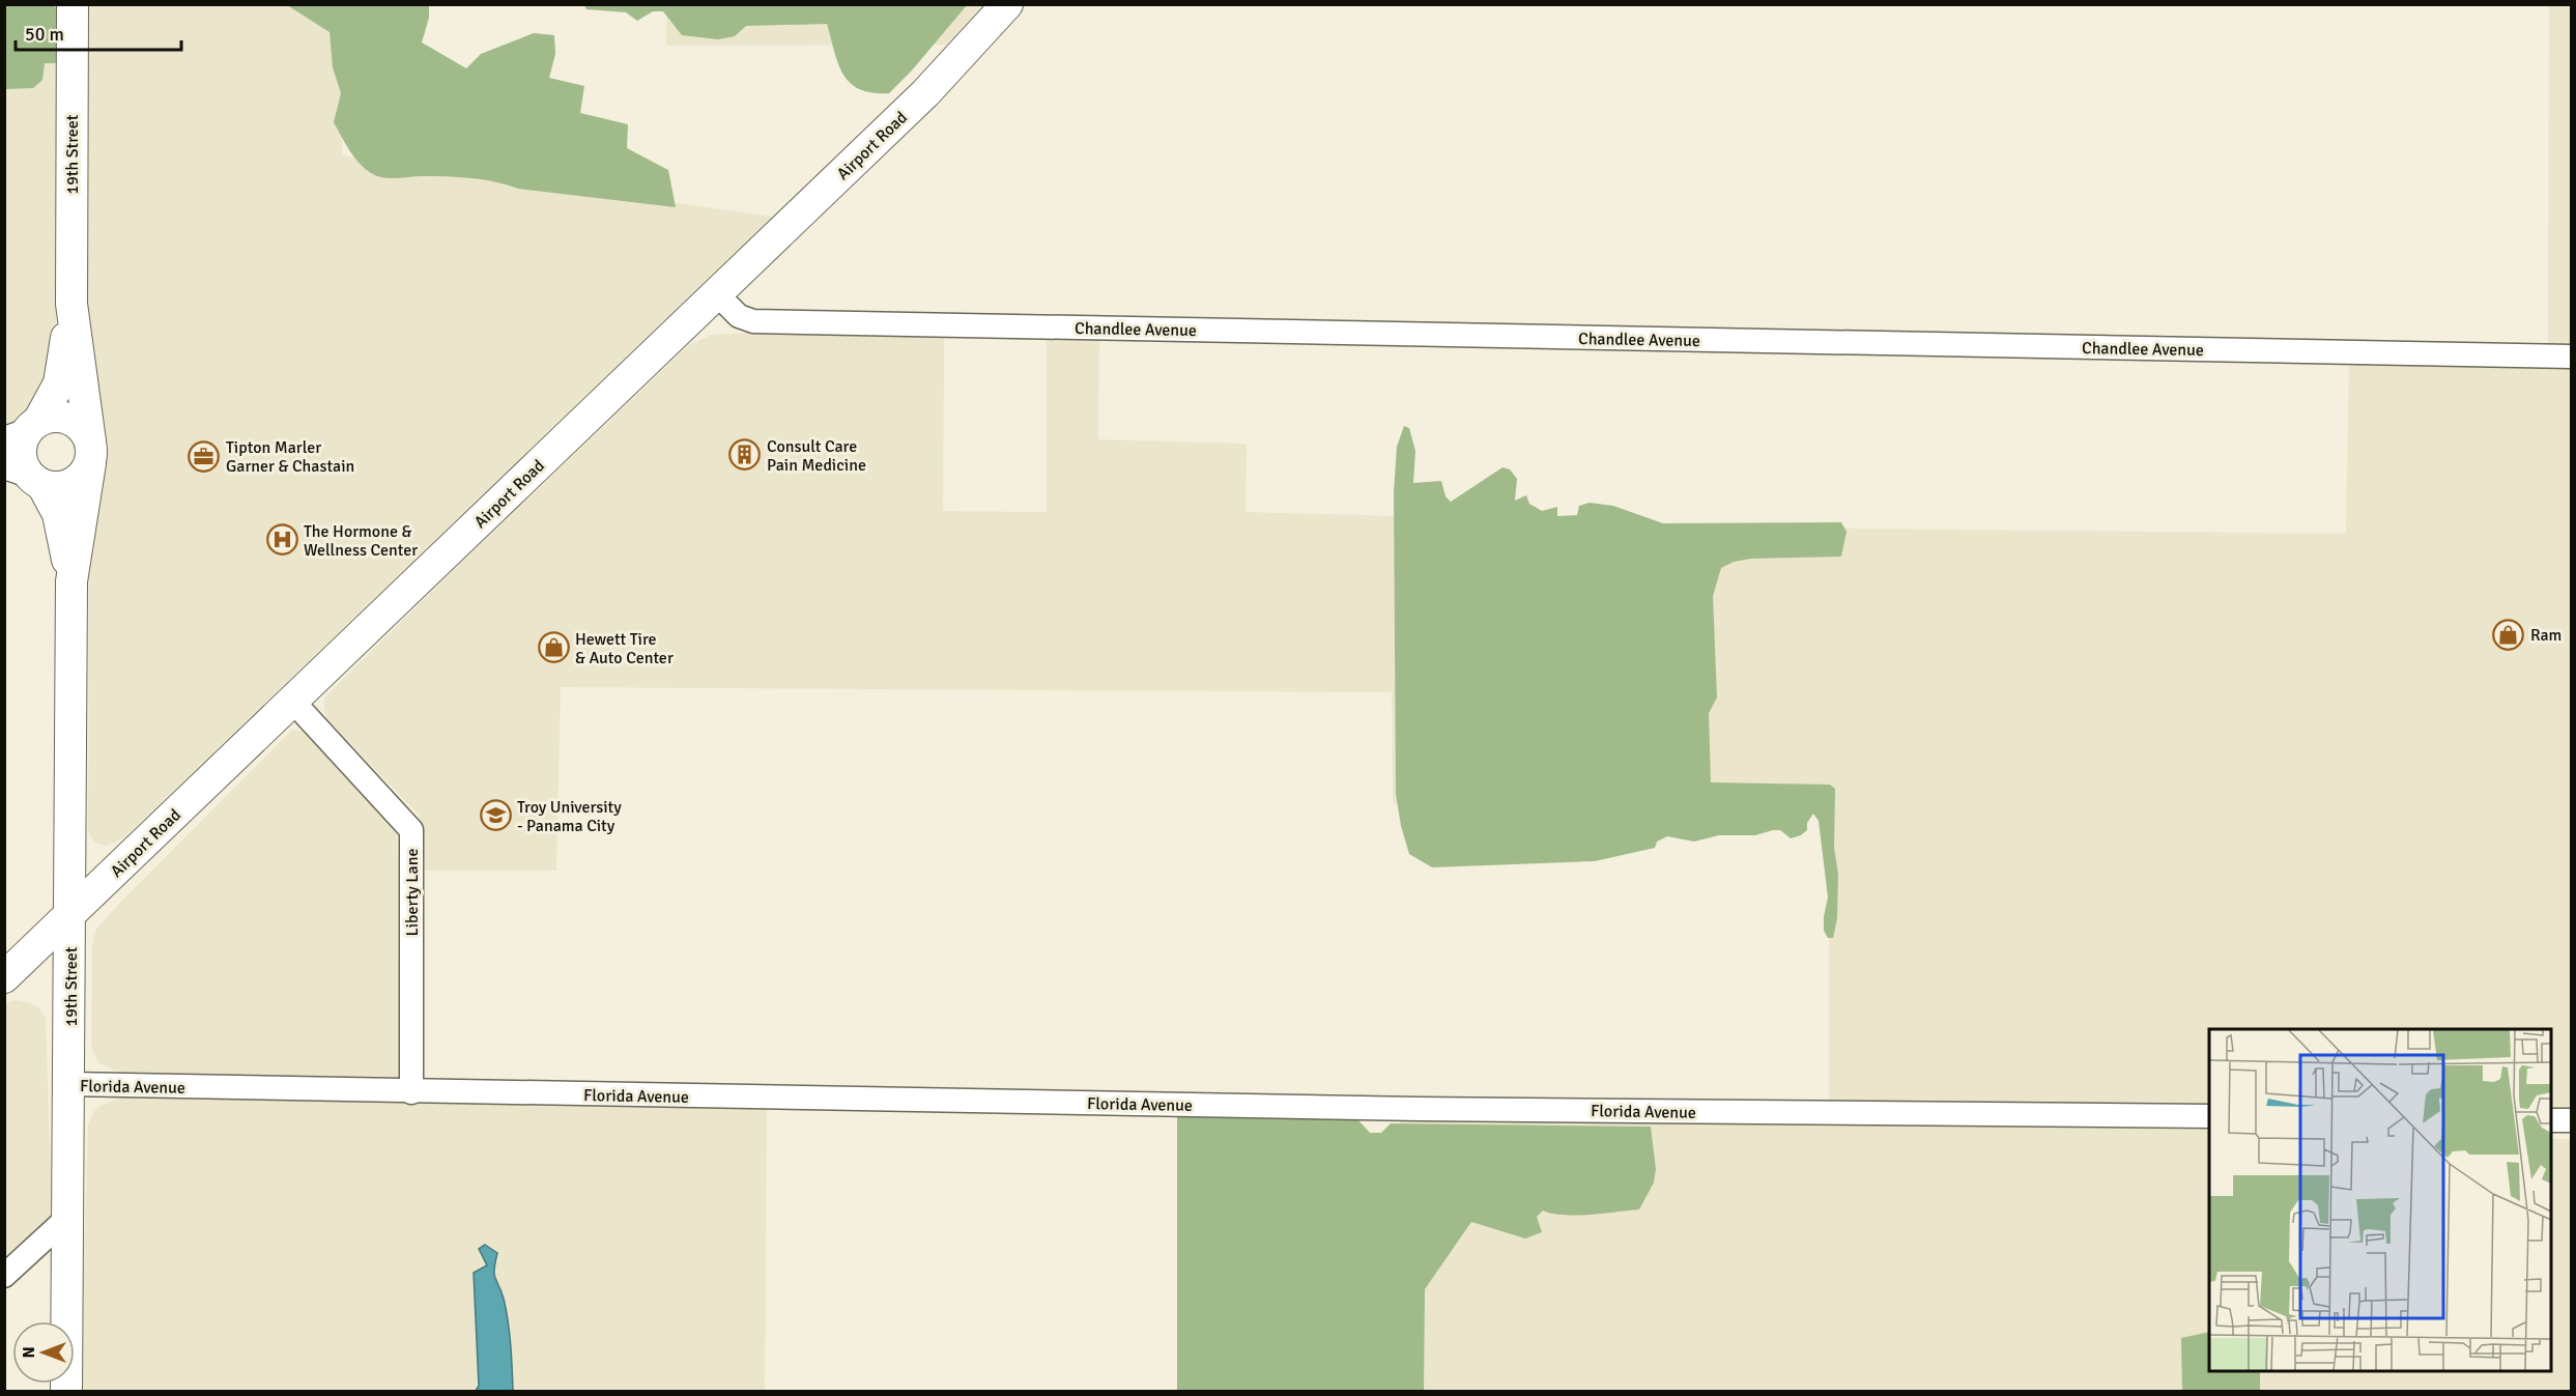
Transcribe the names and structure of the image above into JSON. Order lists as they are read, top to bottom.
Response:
{
  "streets": {
    "main road": ["Airport Road", "19th Street"],
    "street": ["Chandlee Avenue", "Liberty Lane", "Florida Avenue"]
  },
  "crossings": [
    ["Airport Road", "19th Street"],
    ["Airport Road", "Chandlee Avenue"],
    ["Airport Road", "Liberty Lane"],
    ["19th Street", "Florida Avenue"],
    ["Liberty Lane", "Florida Avenue"]
  ],
  "places": {
    "building": ["Consult Care Pain Medicine"],
    "office": ["Tipton Marler Garner & Chastain"],
    "hospital": ["The Hormone & Wellness Center"],
    "shop": ["Ram", "Hewett Tire & Auto Center"],
    "school or university": ["Troy University - Panama City"]
  },
  "scale_bar": "50 m",
  "north": "left"
}
